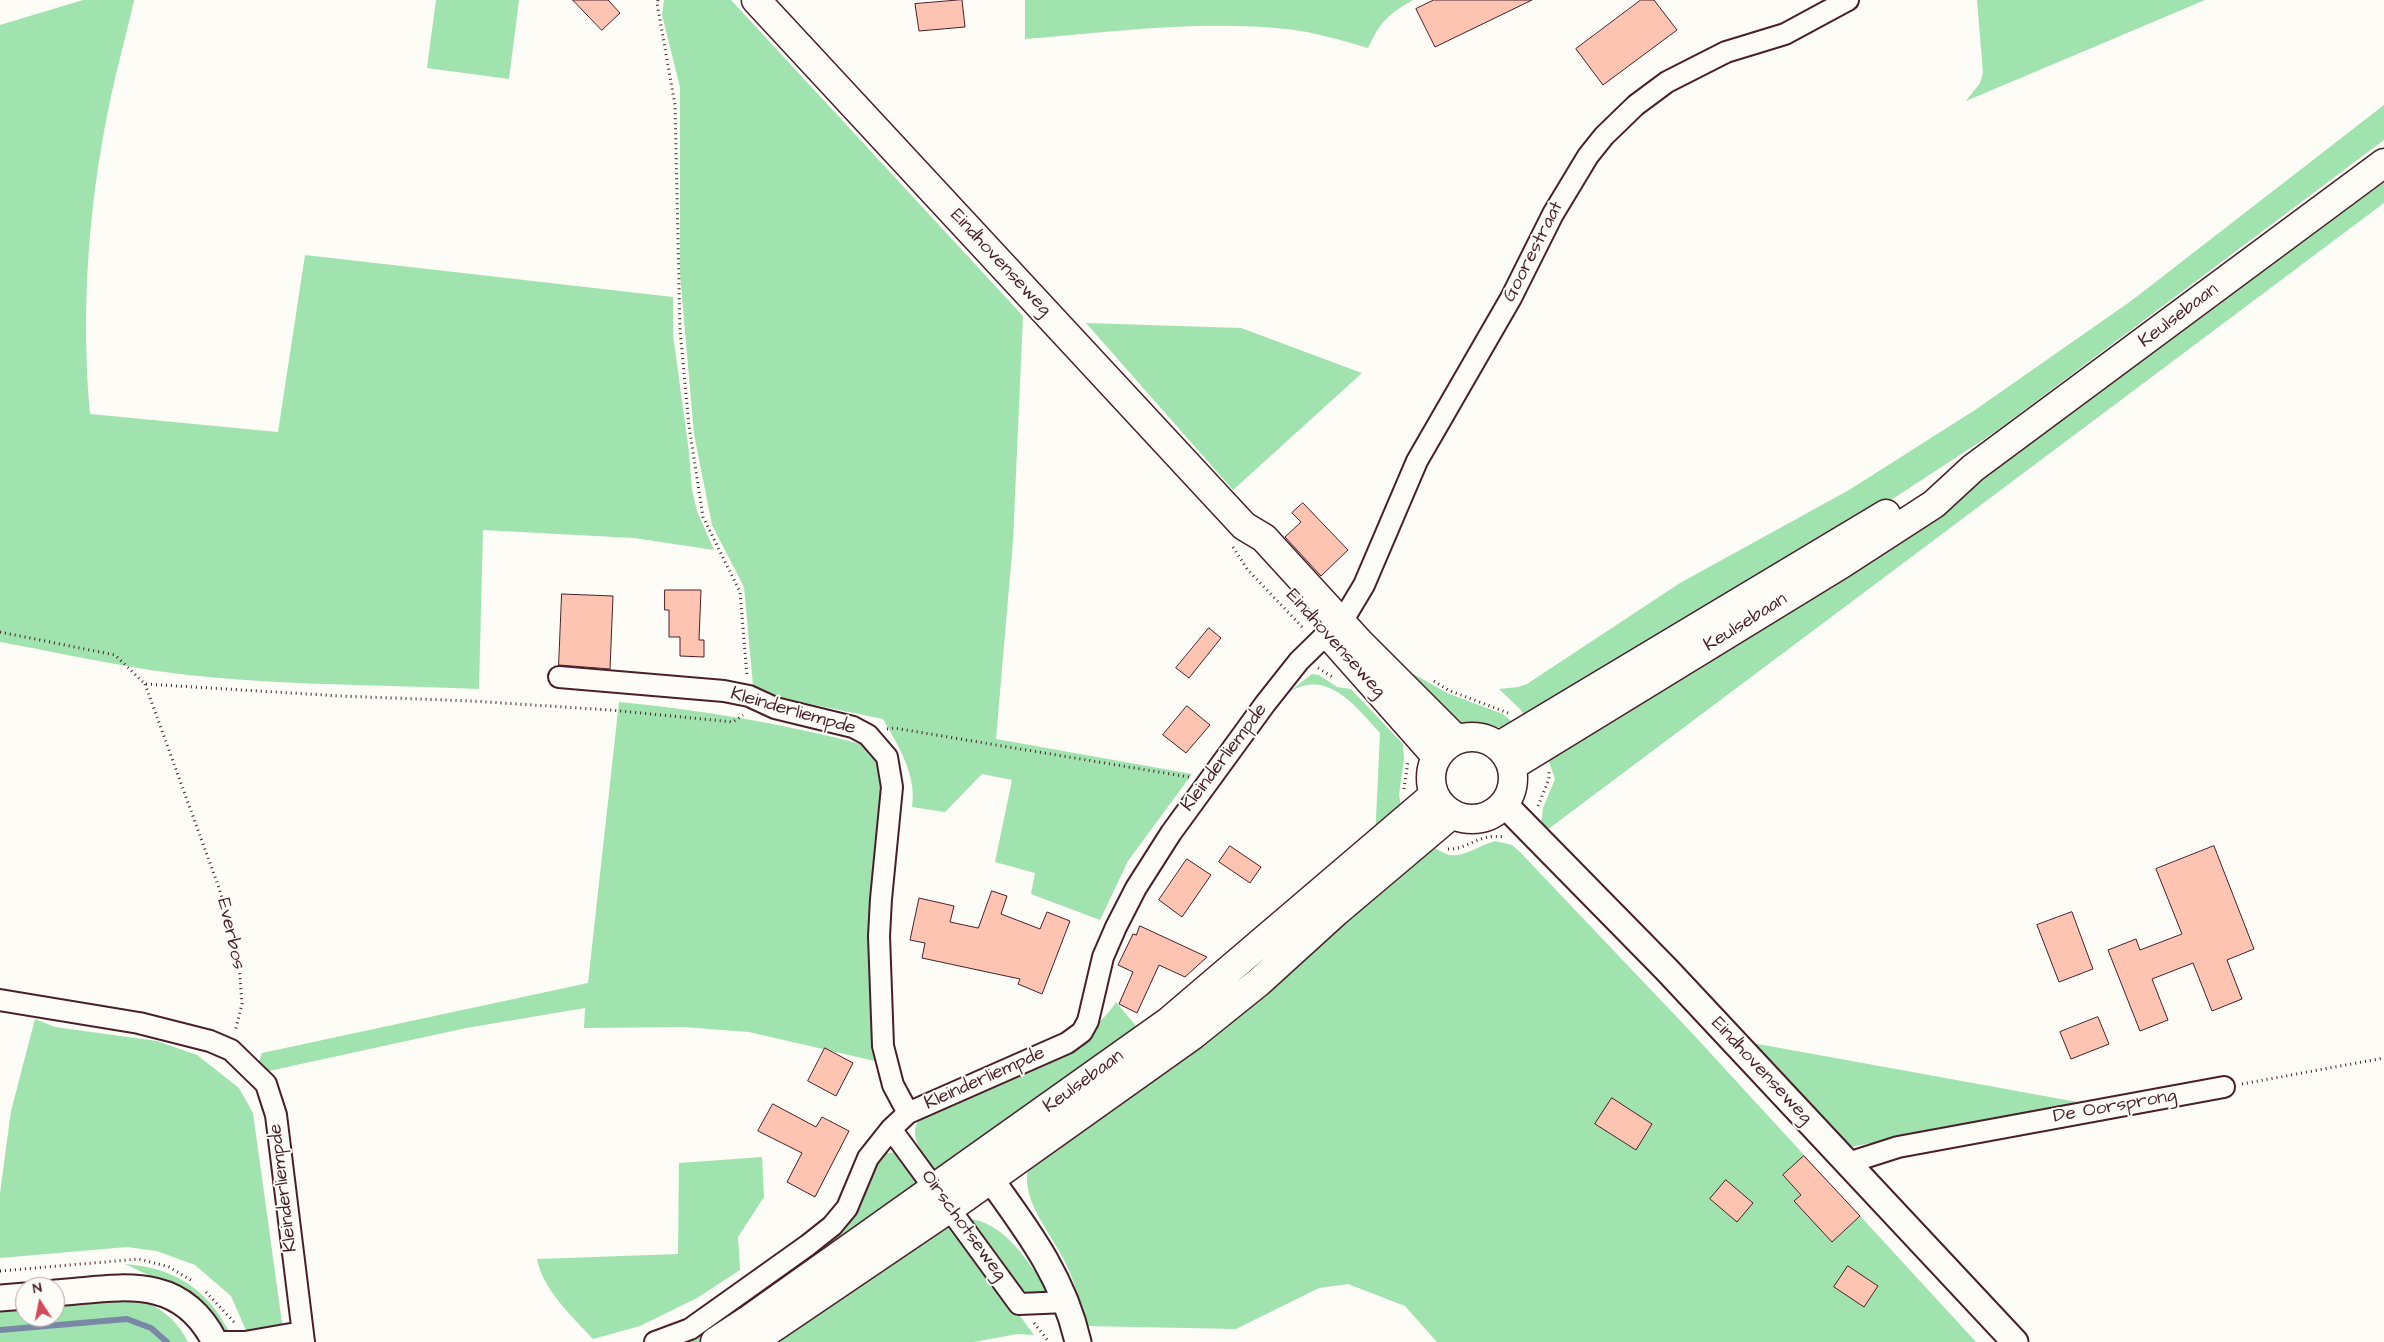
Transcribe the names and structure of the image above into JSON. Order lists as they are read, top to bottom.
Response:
{
  "streets": {
    "main road": ["Eindhovenseweg", "Keulsebaan"],
    "street": [
      "Goorestraat",
      "Kleinderliempde",
      "De Oorsprong",
      "Oirschotseweg"
    ],
    "path": ["Everbos"]
  },
  "crossings": [
    ["Goorestraat", "Eindhovenseweg"],
    ["Goorestraat", "Kleinderliempde"],
    ["Eindhovenseweg", "Keulsebaan"],
    ["Eindhovenseweg", "Kleinderliempde"],
    ["Eindhovenseweg", "De Oorsprong"],
    ["Keulsebaan", "Oirschotseweg"],
    ["Kleinderliempde", "Everbos"]
  ],
  "north": "top"
}
